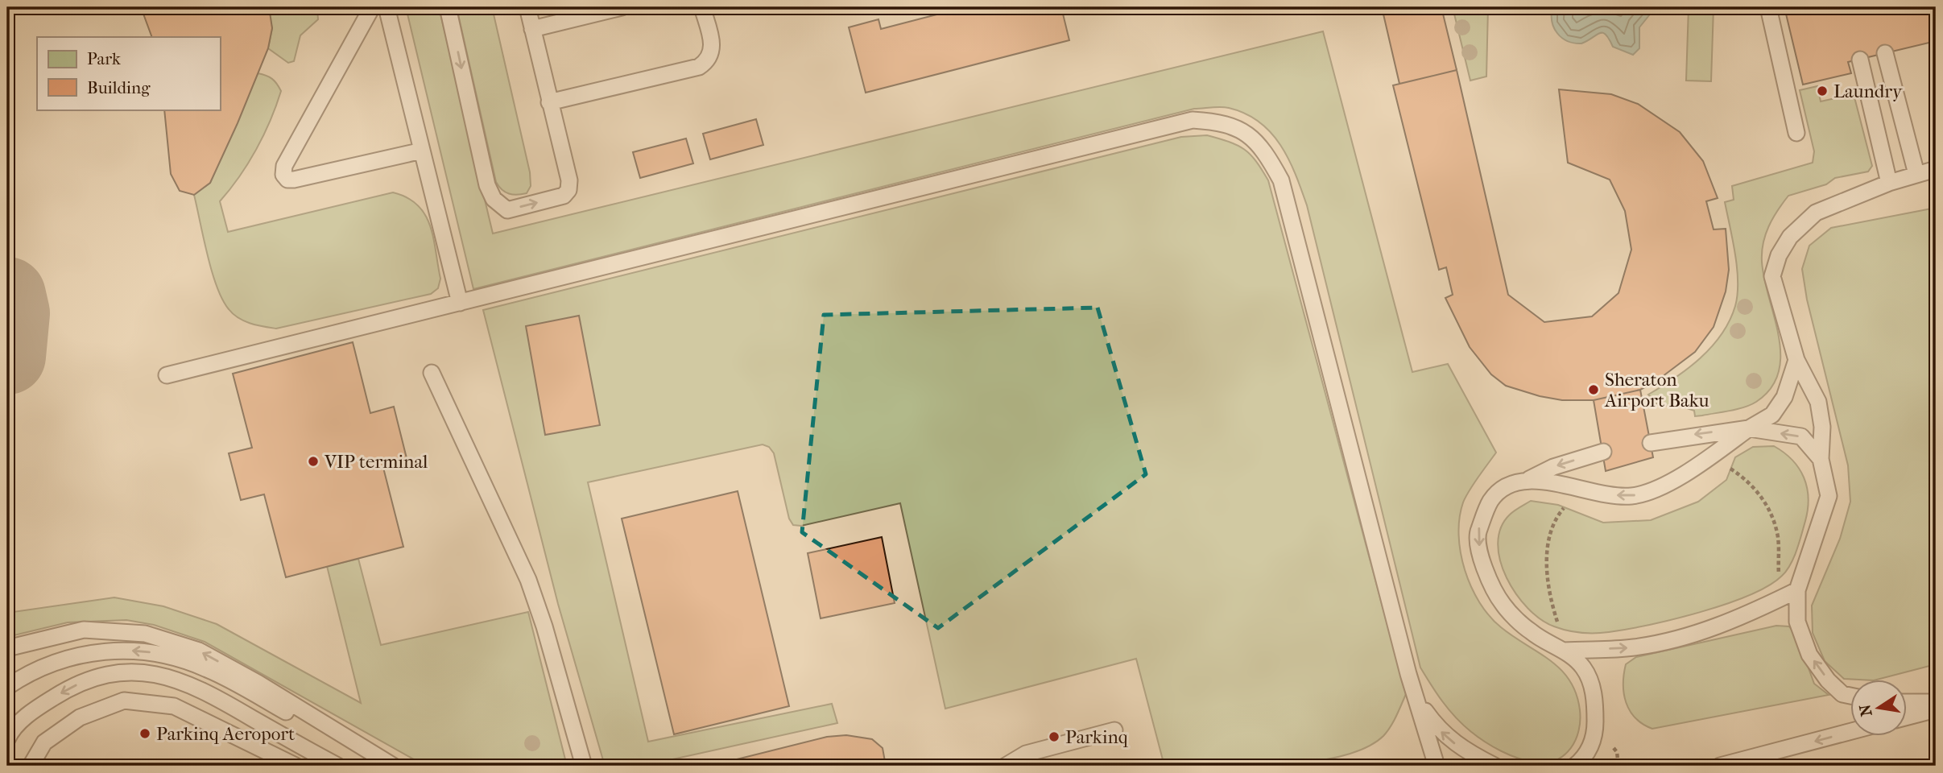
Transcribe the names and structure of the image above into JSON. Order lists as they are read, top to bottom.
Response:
{
  "places": [
    "Laundry",
    "Sheraton Airport Baku",
    "VIP terminal",
    "Parkinq Aeroport",
    "Parkinq"
  ],
  "legend": ["Park", "Building"],
  "north": "left"
}
